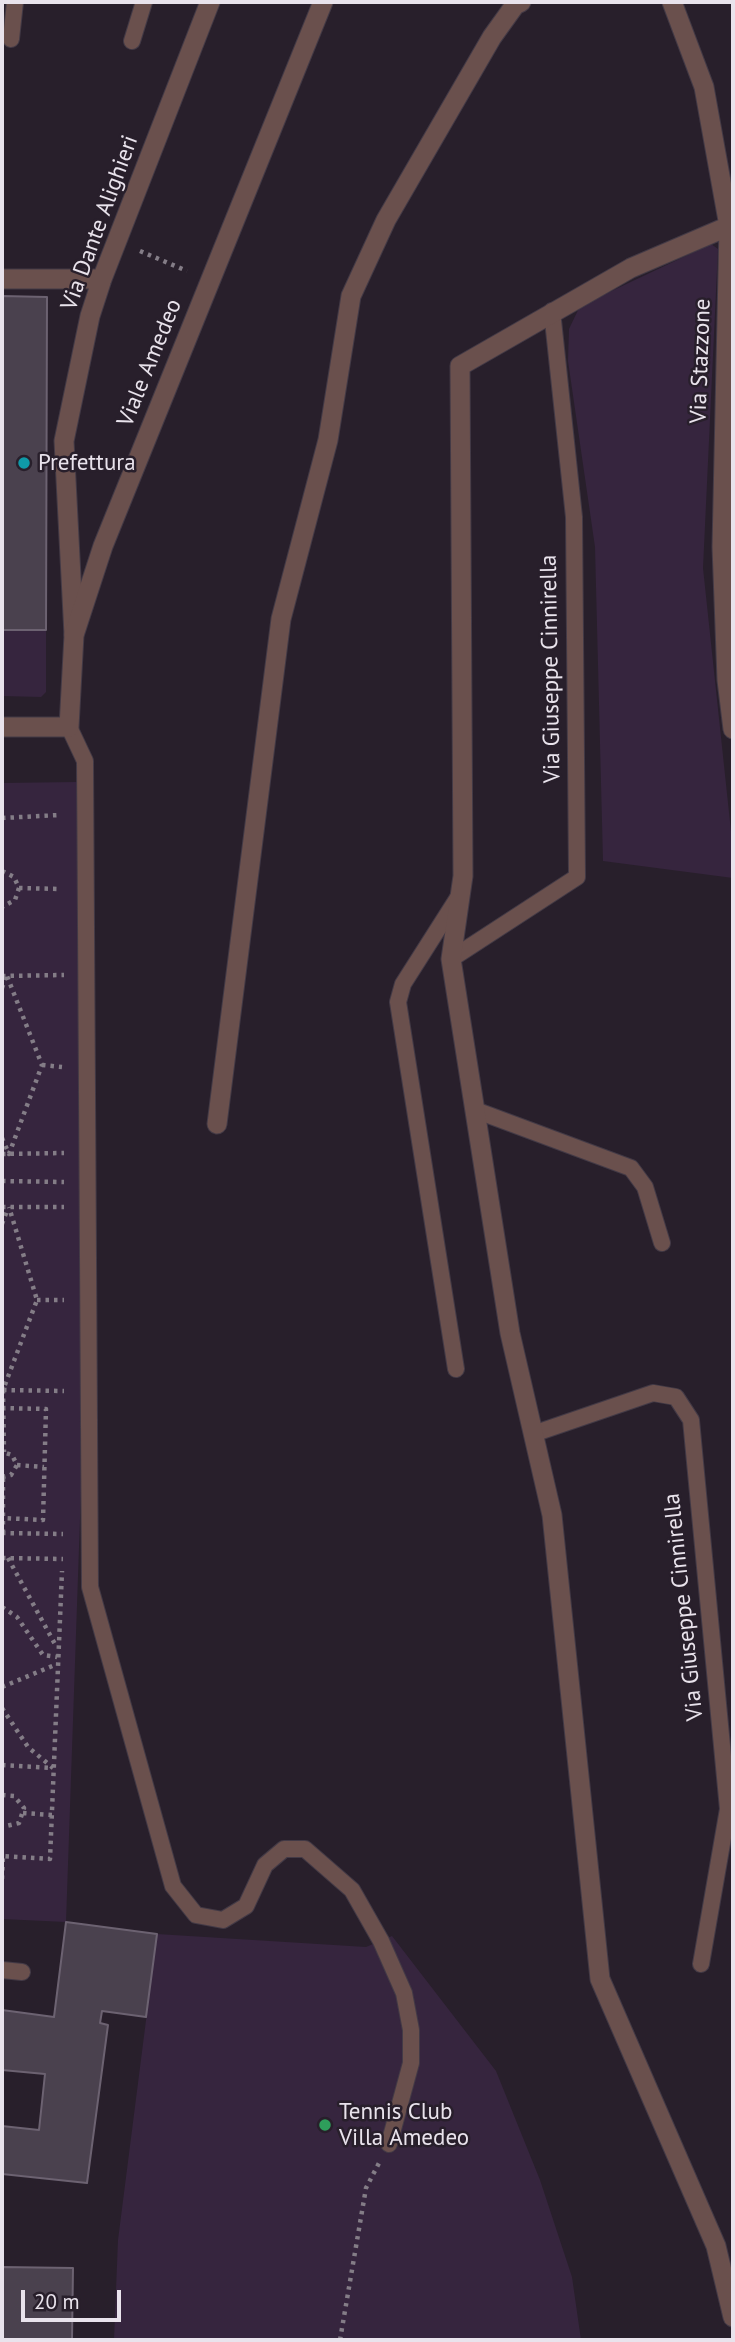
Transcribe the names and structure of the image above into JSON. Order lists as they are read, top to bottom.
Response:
{
  "streets": {
    "street": ["Via Dante Alighieri", "Via Stazzone", "Viale Amedeo"],
    "lane": ["Via Giuseppe Cinnirella"]
  },
  "crossings": [
    ["Via Dante Alighieri", "Viale Amedeo"]
  ],
  "places": ["Prefettura", "Tennis Club Villa Amedeo"],
  "scale_bar": "20 m"
}
